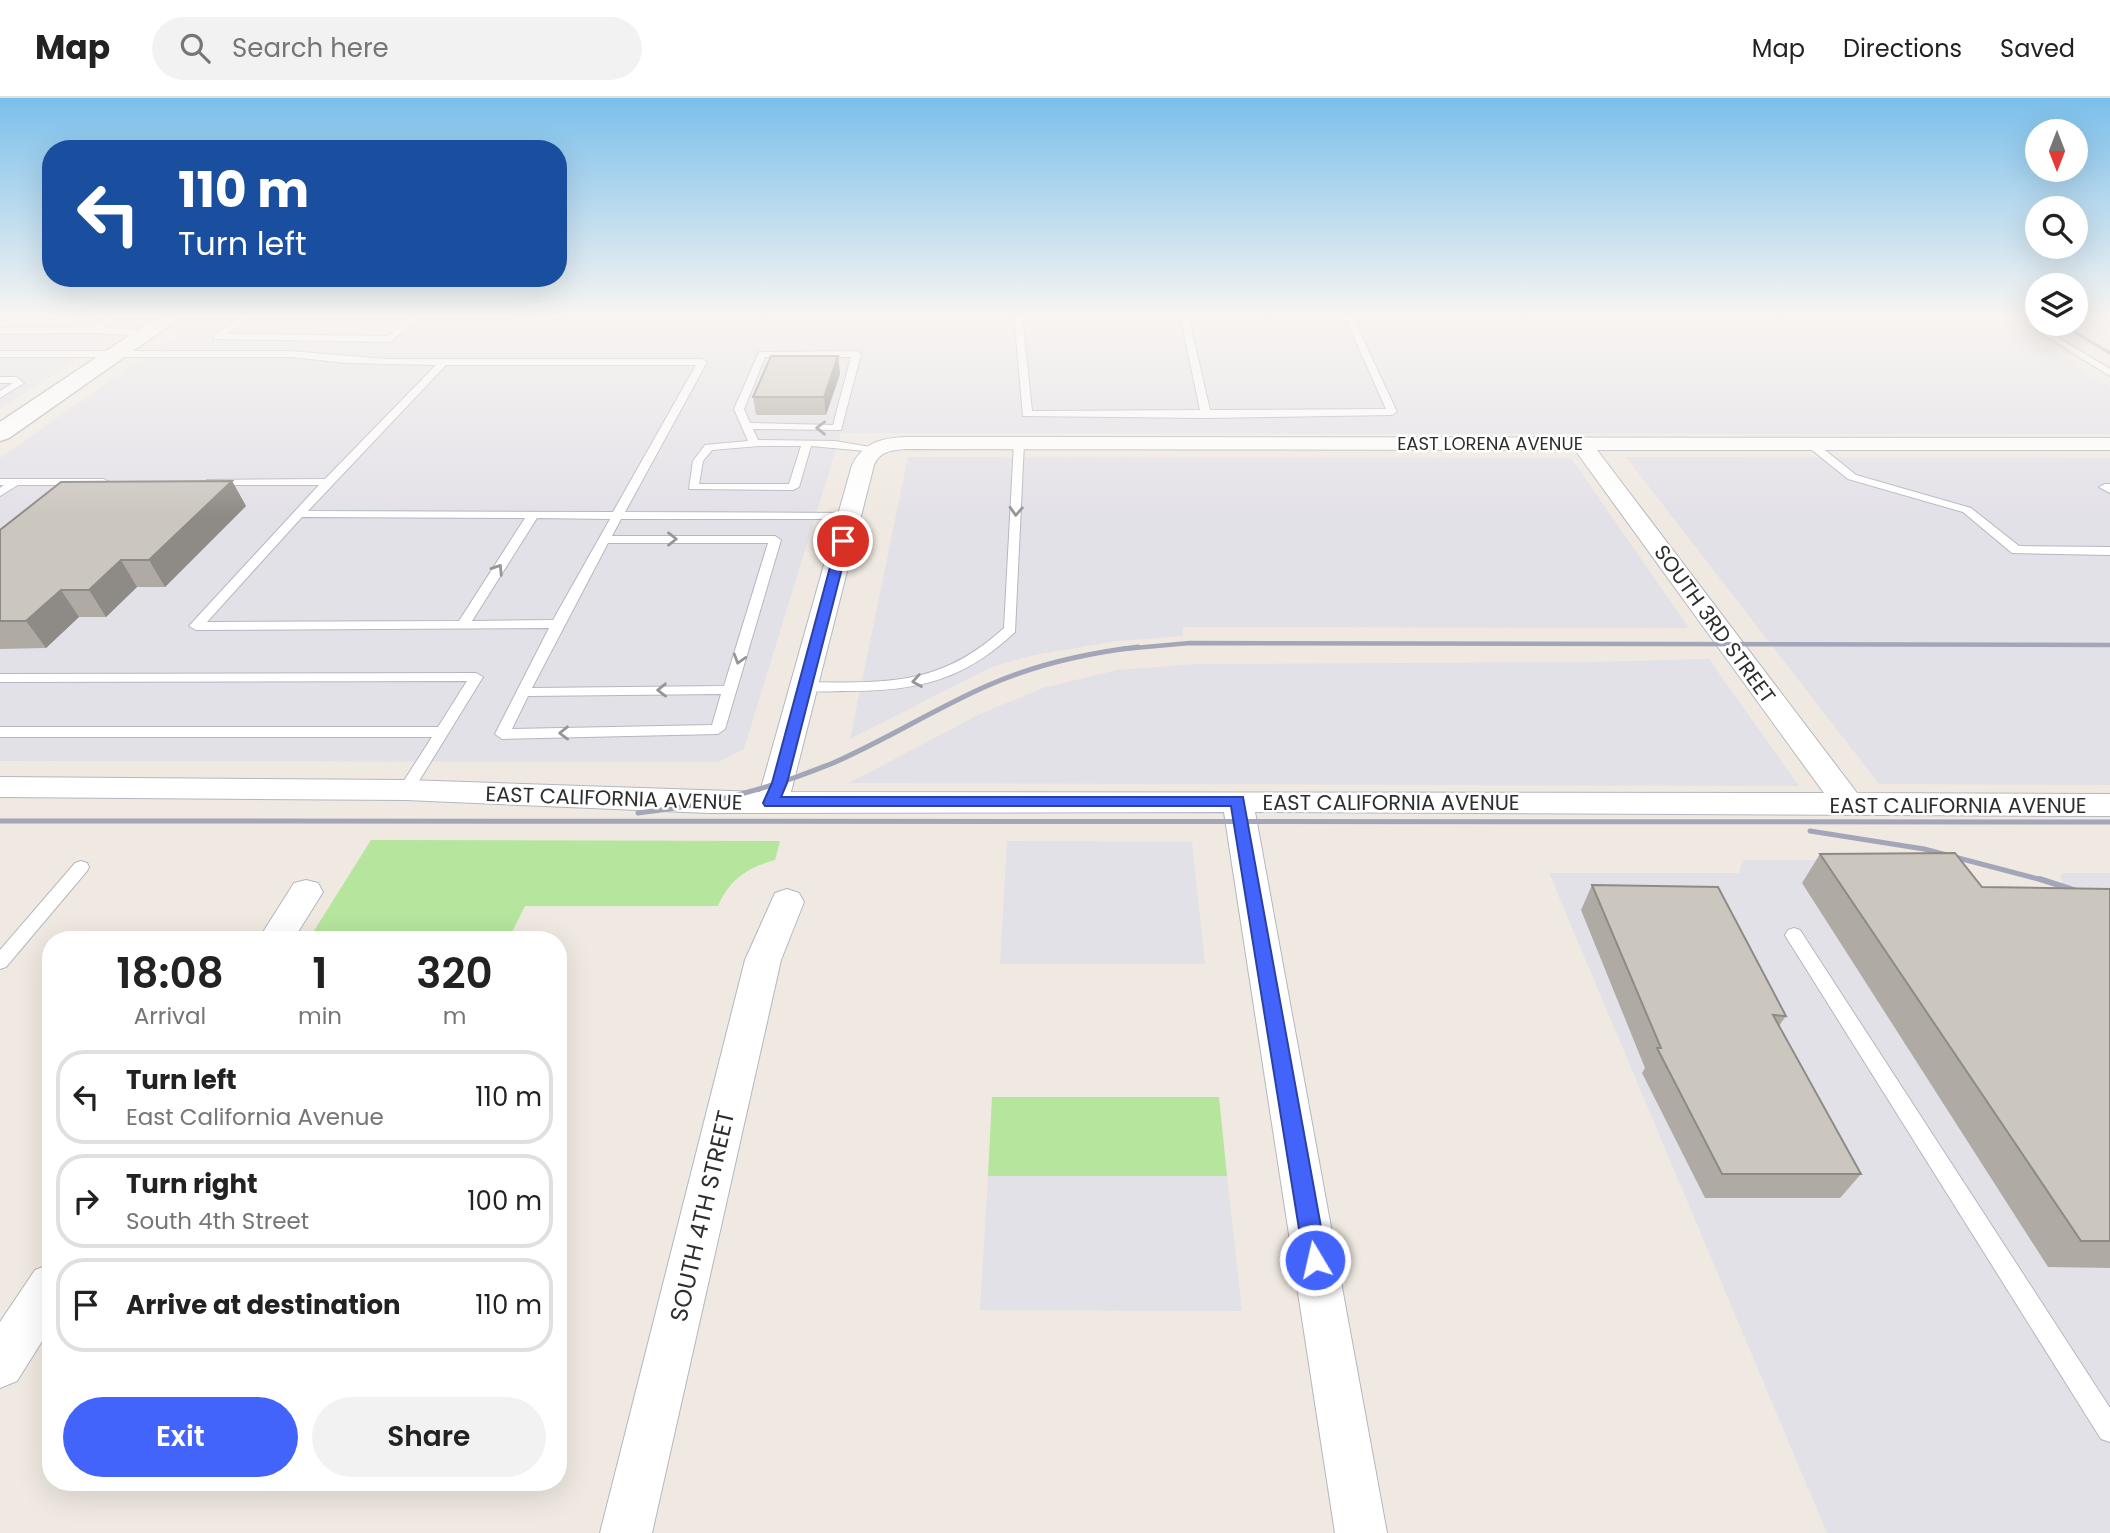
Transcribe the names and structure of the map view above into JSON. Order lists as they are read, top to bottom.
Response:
{
  "streets": {
    "street": [
      "EAST LORENA AVENUE",
      "SOUTH 3RD STREET",
      "EAST CALIFORNIA AVENUE",
      "SOUTH 4TH STREET"
    ]
  },
  "crossings": [
    ["EAST LORENA AVENUE", "SOUTH 3RD STREET"],
    ["SOUTH 3RD STREET", "EAST CALIFORNIA AVENUE"]
  ],
  "north": "bottom",
  "page": {
    "header": "Map",
    "search": "Search here",
    "nav": ["Map", "Directions", "Saved"],
    "turn": ["110 m", "Turn left"],
    "eta": [
      "18:08",
      "Arrival",
      "1",
      "min",
      "320",
      "m"
    ],
    "list": [
      {
        "name": "Turn left",
        "note": "East California Avenue",
        "value": "110 m"
      },
      {
        "name": "Turn right",
        "note": "South 4th Street",
        "value": "100 m"
      },
      {
        "name": "Arrive at destination",
        "value": "110 m"
      }
    ],
    "buttons": ["Exit", "Share"]
  }
}
